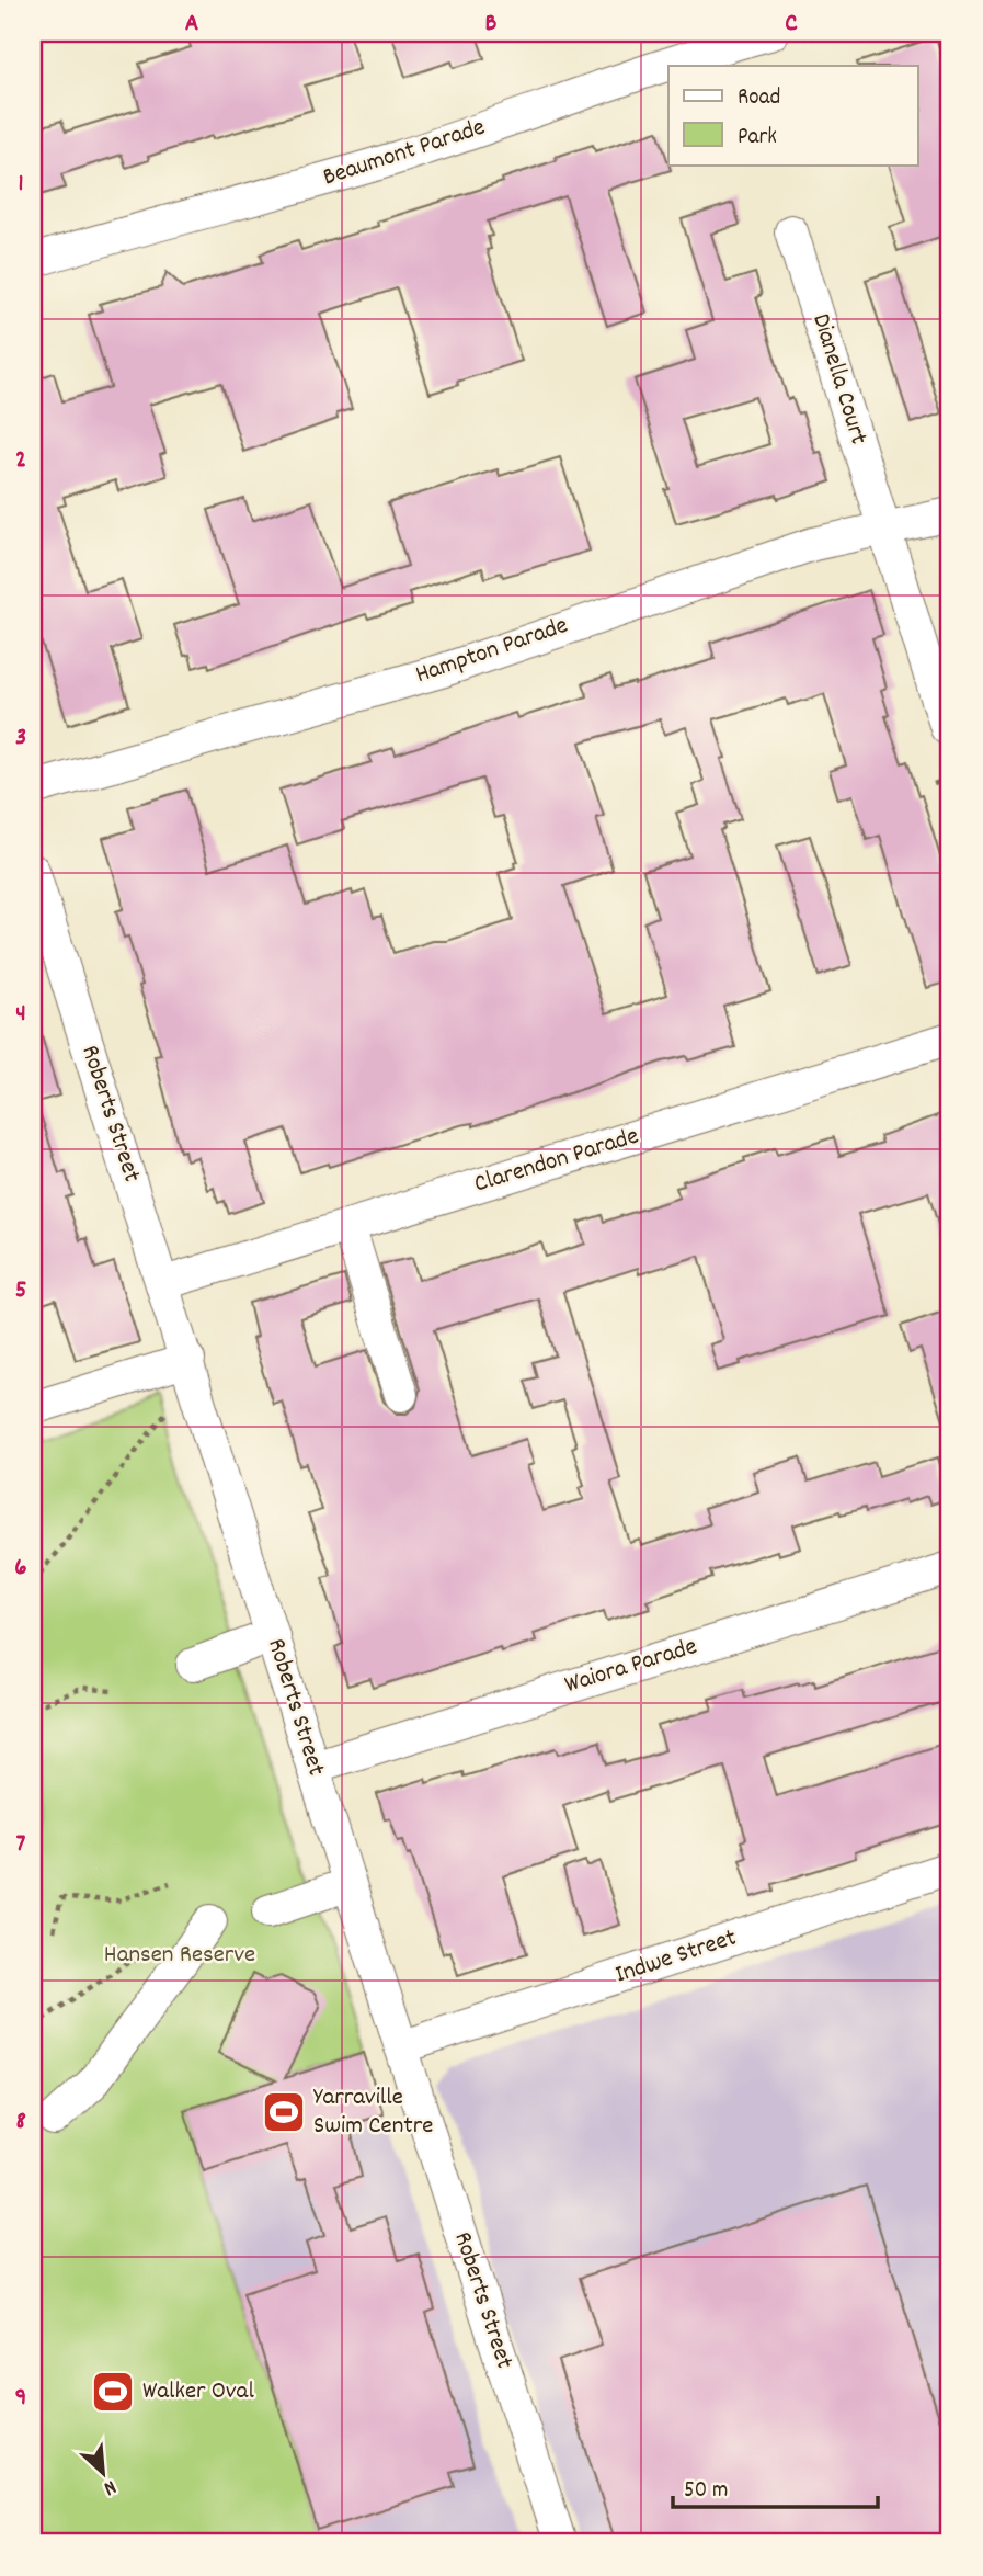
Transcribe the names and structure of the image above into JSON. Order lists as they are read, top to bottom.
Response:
{
  "streets": {
    "street": [
      "Beaumont Parade",
      "Dianella Court",
      "Hampton Parade",
      "Roberts Street",
      "Clarendon Parade",
      "Waiora Parade",
      "Indwe Street"
    ]
  },
  "crossings": [
    ["Dianella Court", "Hampton Parade"],
    ["Roberts Street", "Clarendon Parade"],
    ["Roberts Street", "Waiora Parade"],
    ["Roberts Street", "Indwe Street"]
  ],
  "parks": ["Hansen Reserve"],
  "places": {
    "sports": ["Yarraville Swim Centre", "Walker Oval"]
  },
  "legend": ["Road", "Park"],
  "scale_bar": "50 m",
  "north": "bottom right",
  "grid": {
    "columns": ["A", "B", "C"],
    "rows": [
      "1",
      "2",
      "3",
      "4",
      "5",
      "6",
      "7",
      "8",
      "9"
    ]
  }
}
